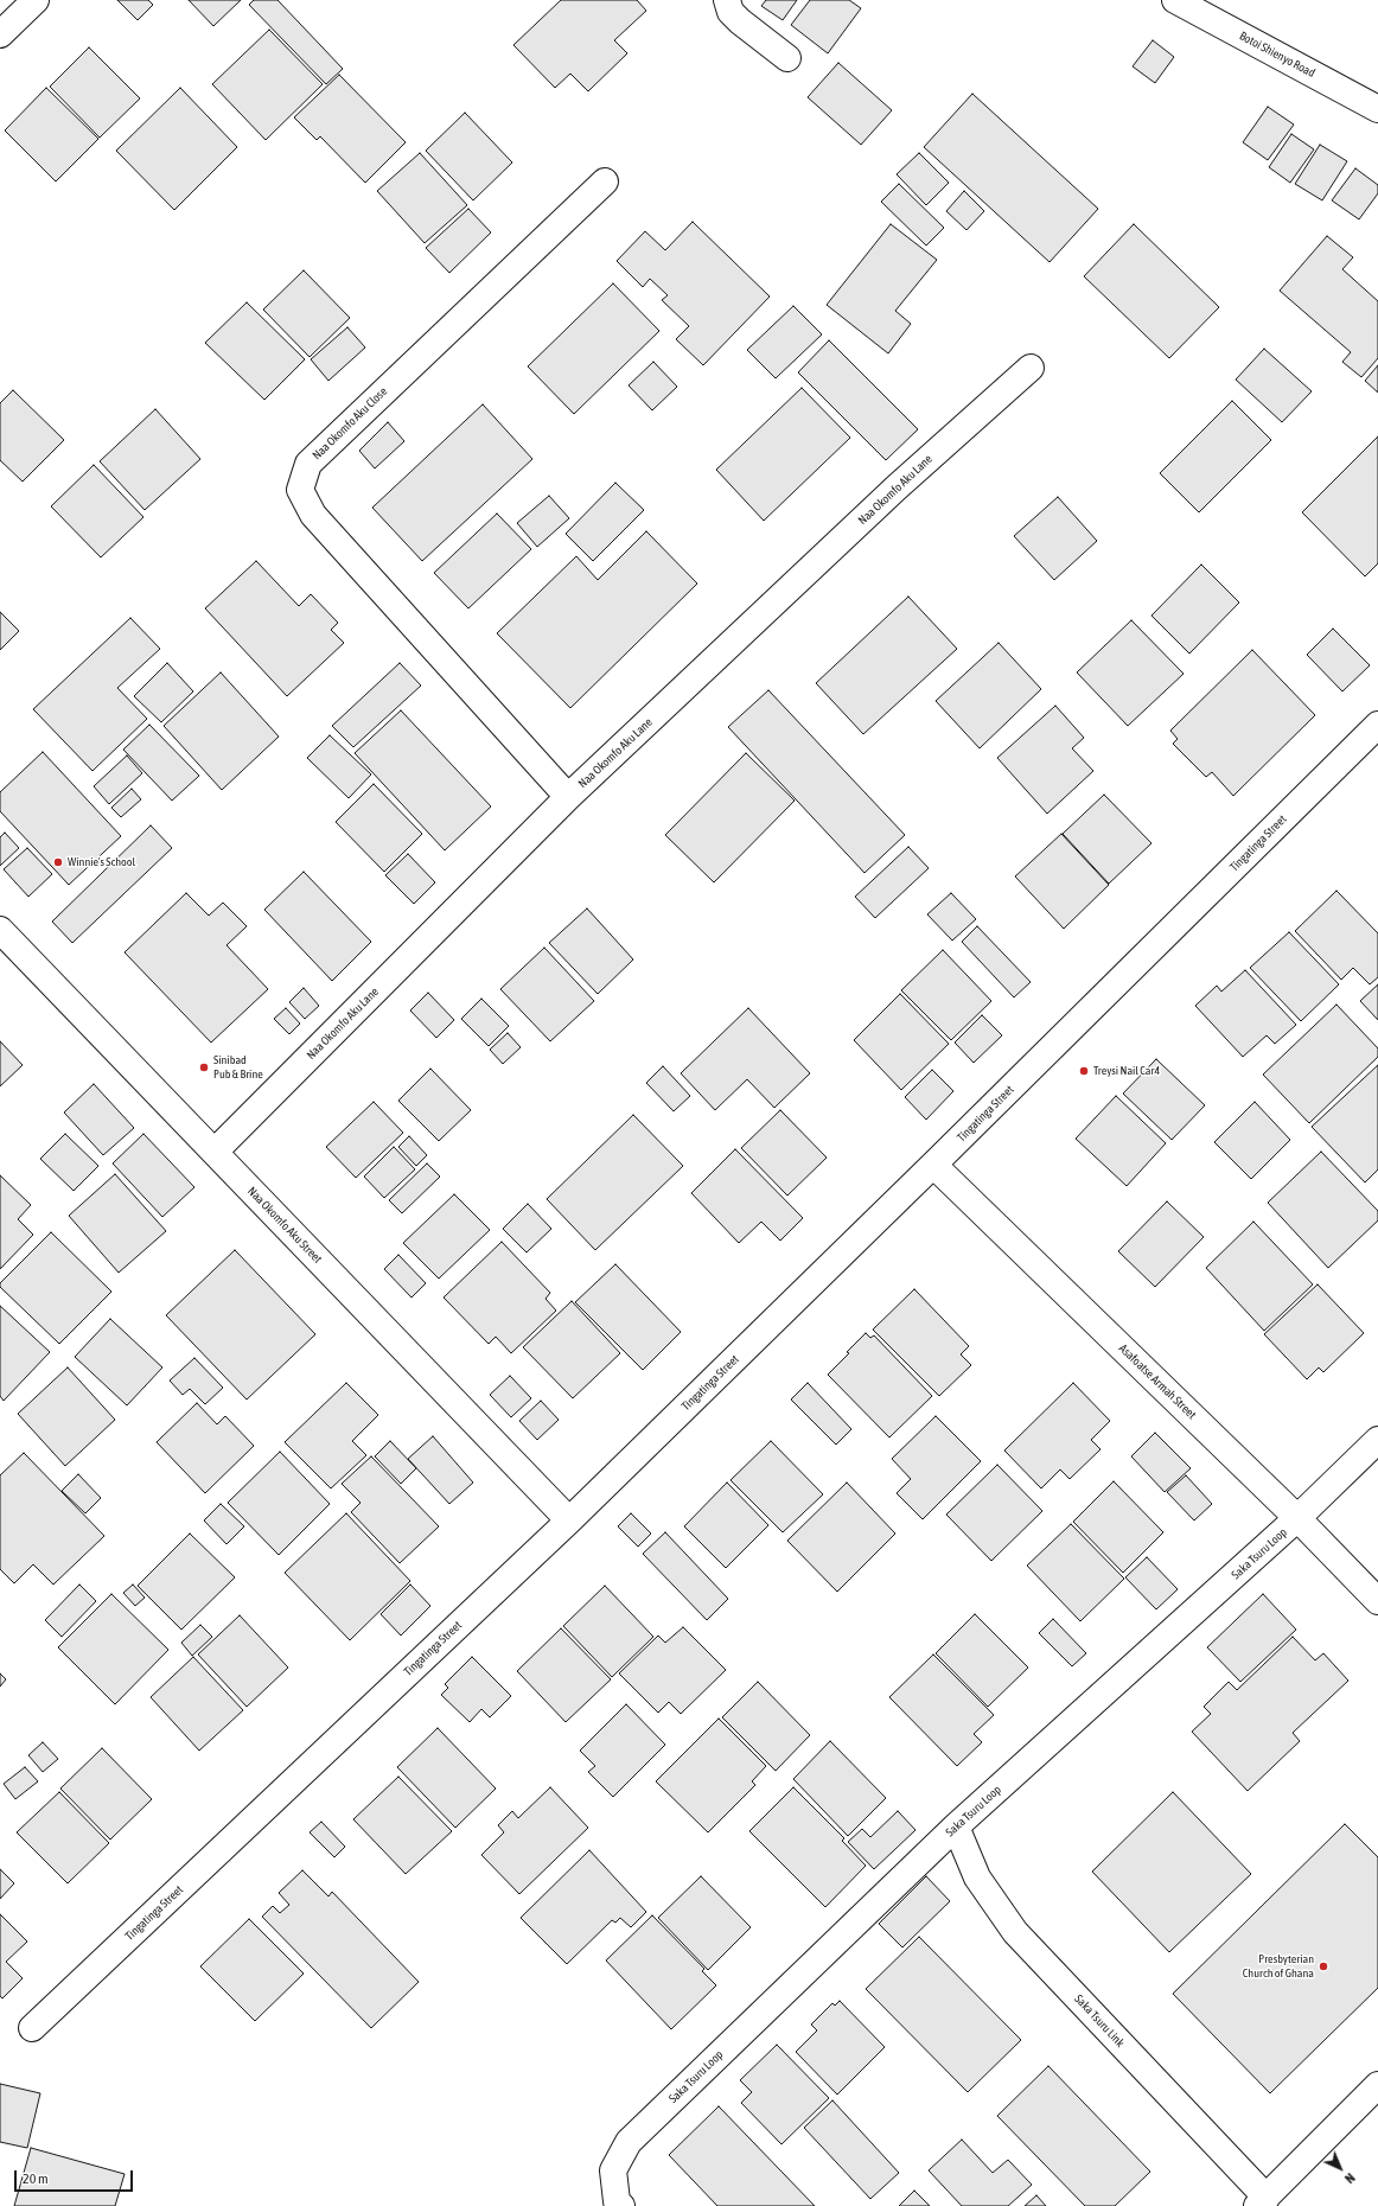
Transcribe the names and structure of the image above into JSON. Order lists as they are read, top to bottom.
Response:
{
  "streets": {
    "street": [
      "Botoi Shienyo Road",
      "Naa Okomfo Aku Close",
      "Naa Okomfo Aku Lane",
      "Tingatinga Street",
      "Naa Okomfo Aku Street",
      "Asafoatse Armah Street",
      "Saka Tsuru Loop",
      "Saka Tsuru Link"
    ]
  },
  "crossings": [
    ["Naa Okomfo Aku Close", "Naa Okomfo Aku Lane"],
    ["Naa Okomfo Aku Lane", "Naa Okomfo Aku Street"],
    ["Tingatinga Street", "Naa Okomfo Aku Street"],
    ["Tingatinga Street", "Asafoatse Armah Street"],
    ["Asafoatse Armah Street", "Saka Tsuru Loop"],
    ["Saka Tsuru Loop", "Saka Tsuru Link"]
  ],
  "places": [
    "Winnie's School",
    "Sinibad Pub & Brine",
    "Treysi Nail Car4",
    "Presbyterian Church of Ghana"
  ],
  "scale_bar": "20 m",
  "north": "bottom right"
}
